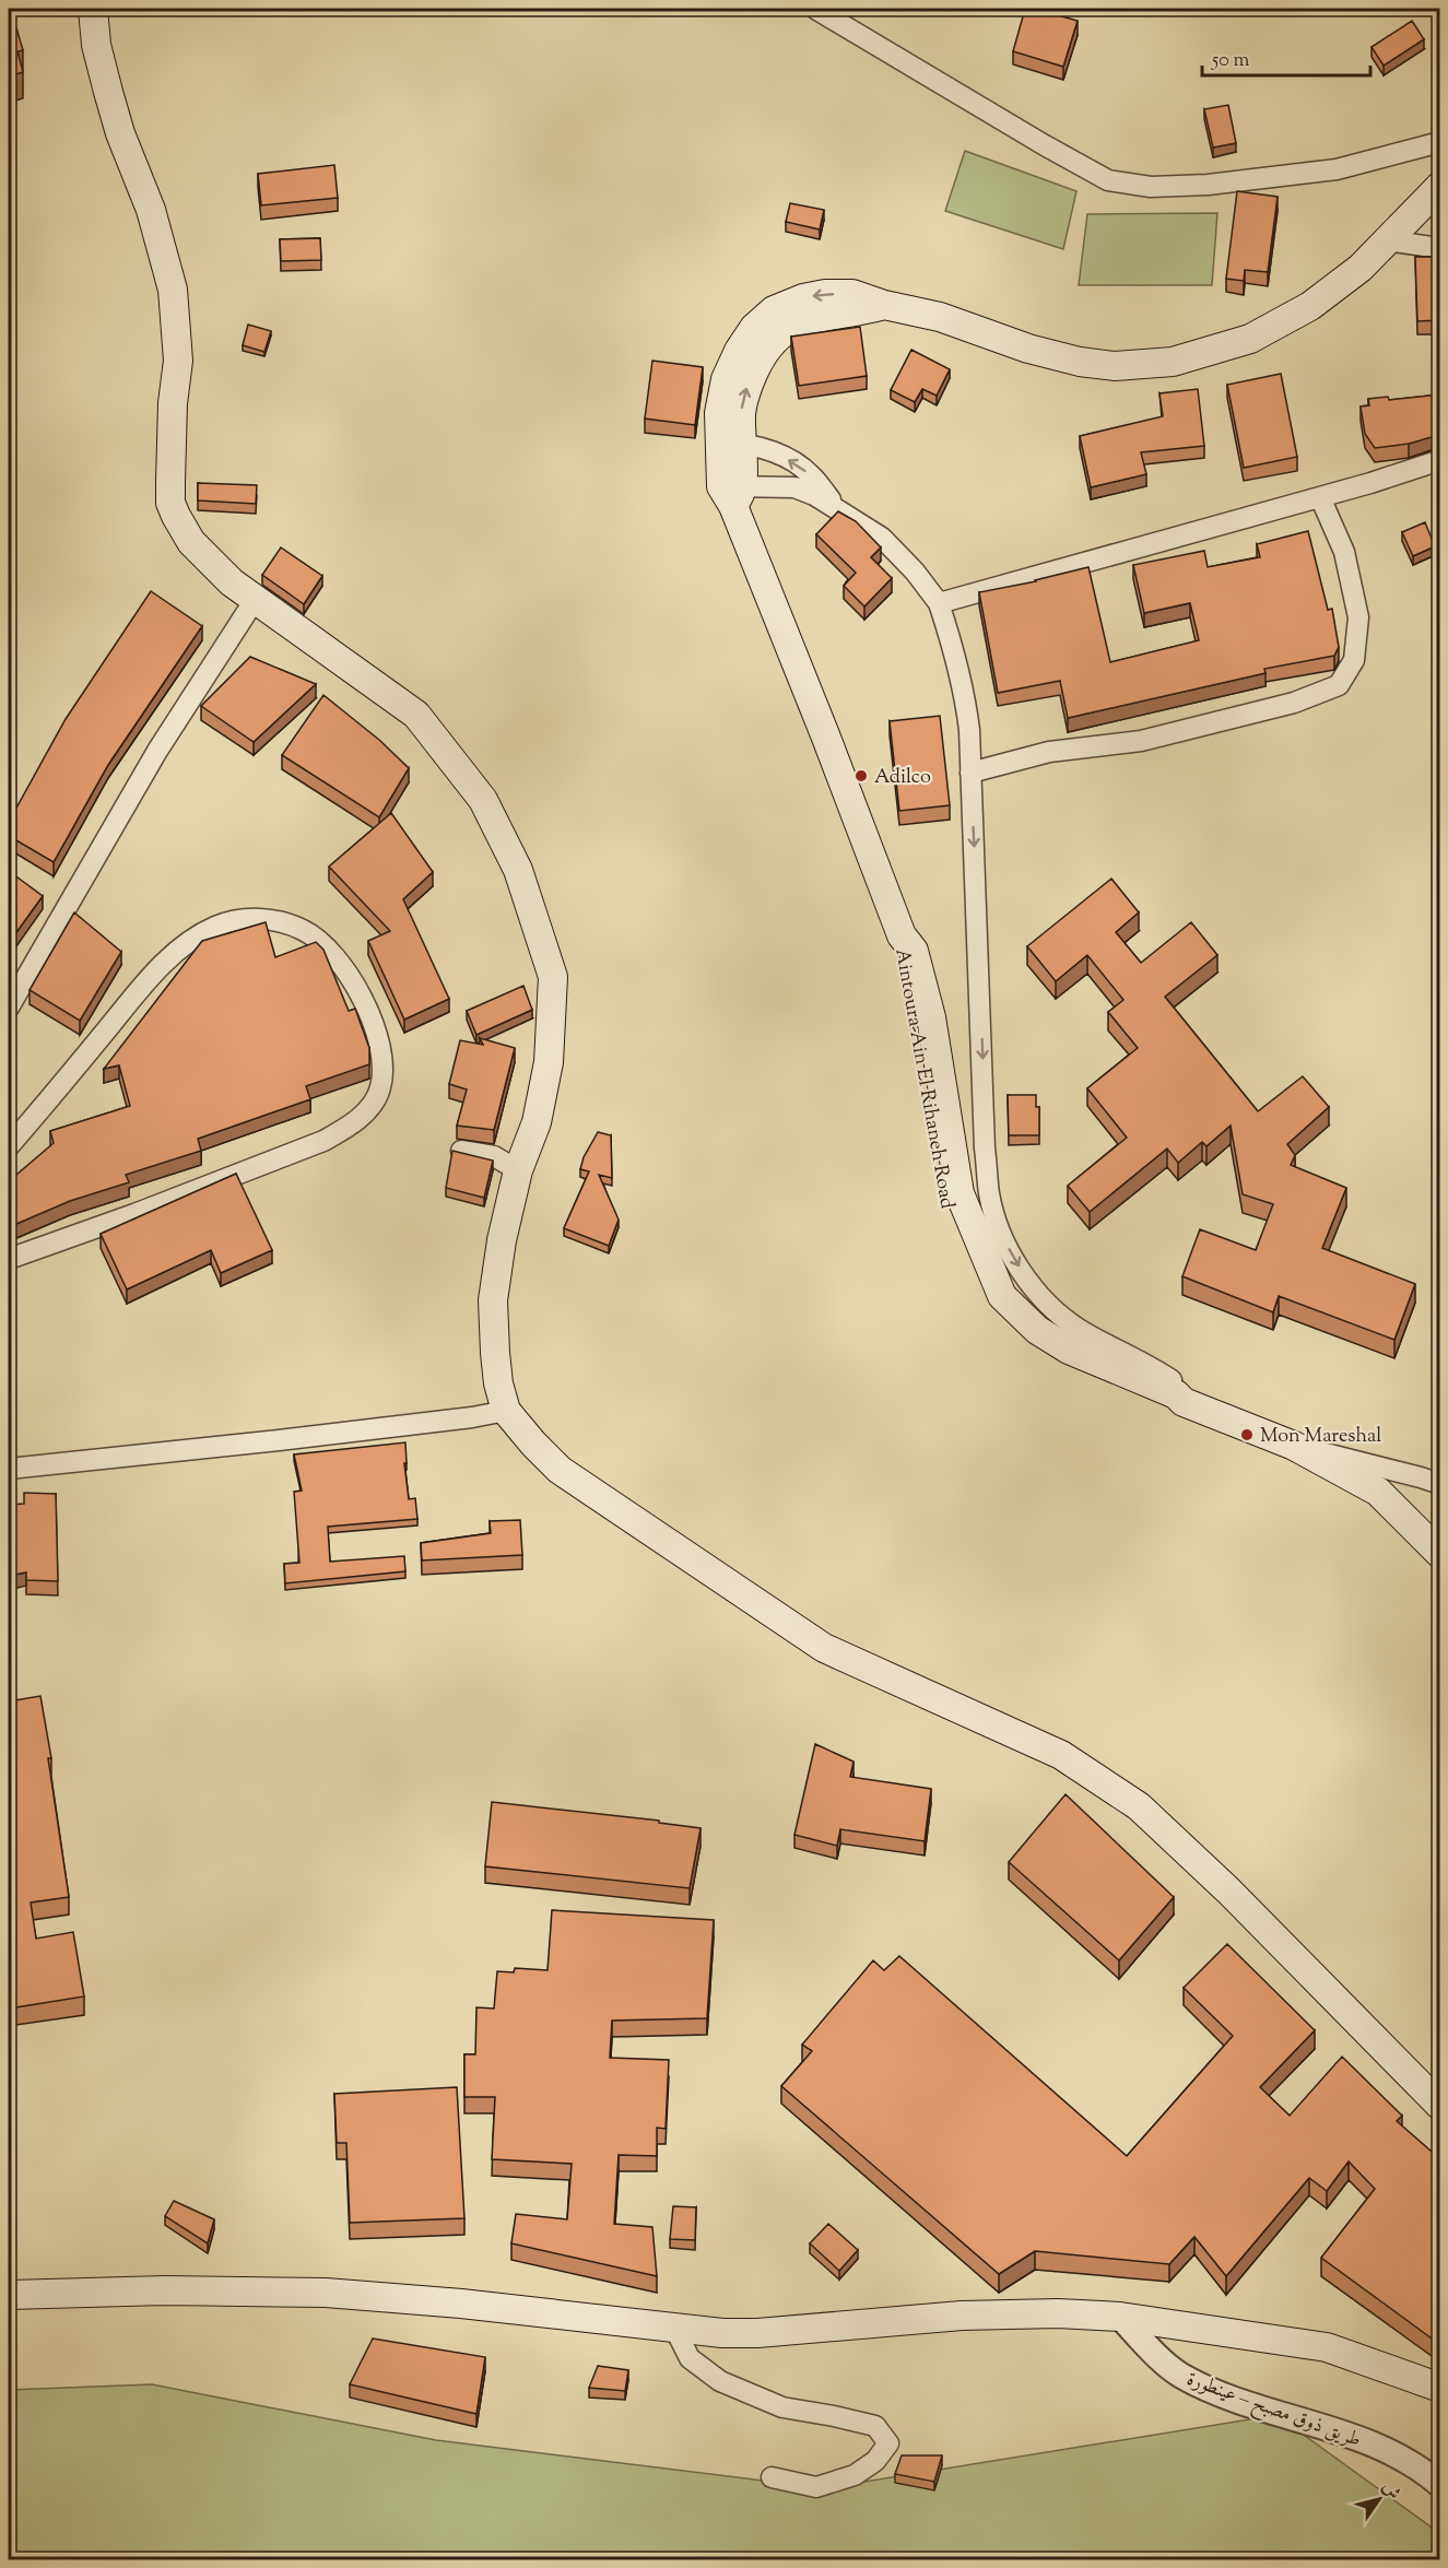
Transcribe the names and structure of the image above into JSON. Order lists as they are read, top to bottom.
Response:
{
  "streets": {
    "main road": ["Aintoura-Ain El Rihaneh Road"],
    "street": ["طريق ذوق مصبح – عينطورة"]
  },
  "places": ["Adilco", "Mon Mareshal"],
  "scale_bar": "50 m",
  "north": "top right"
}
